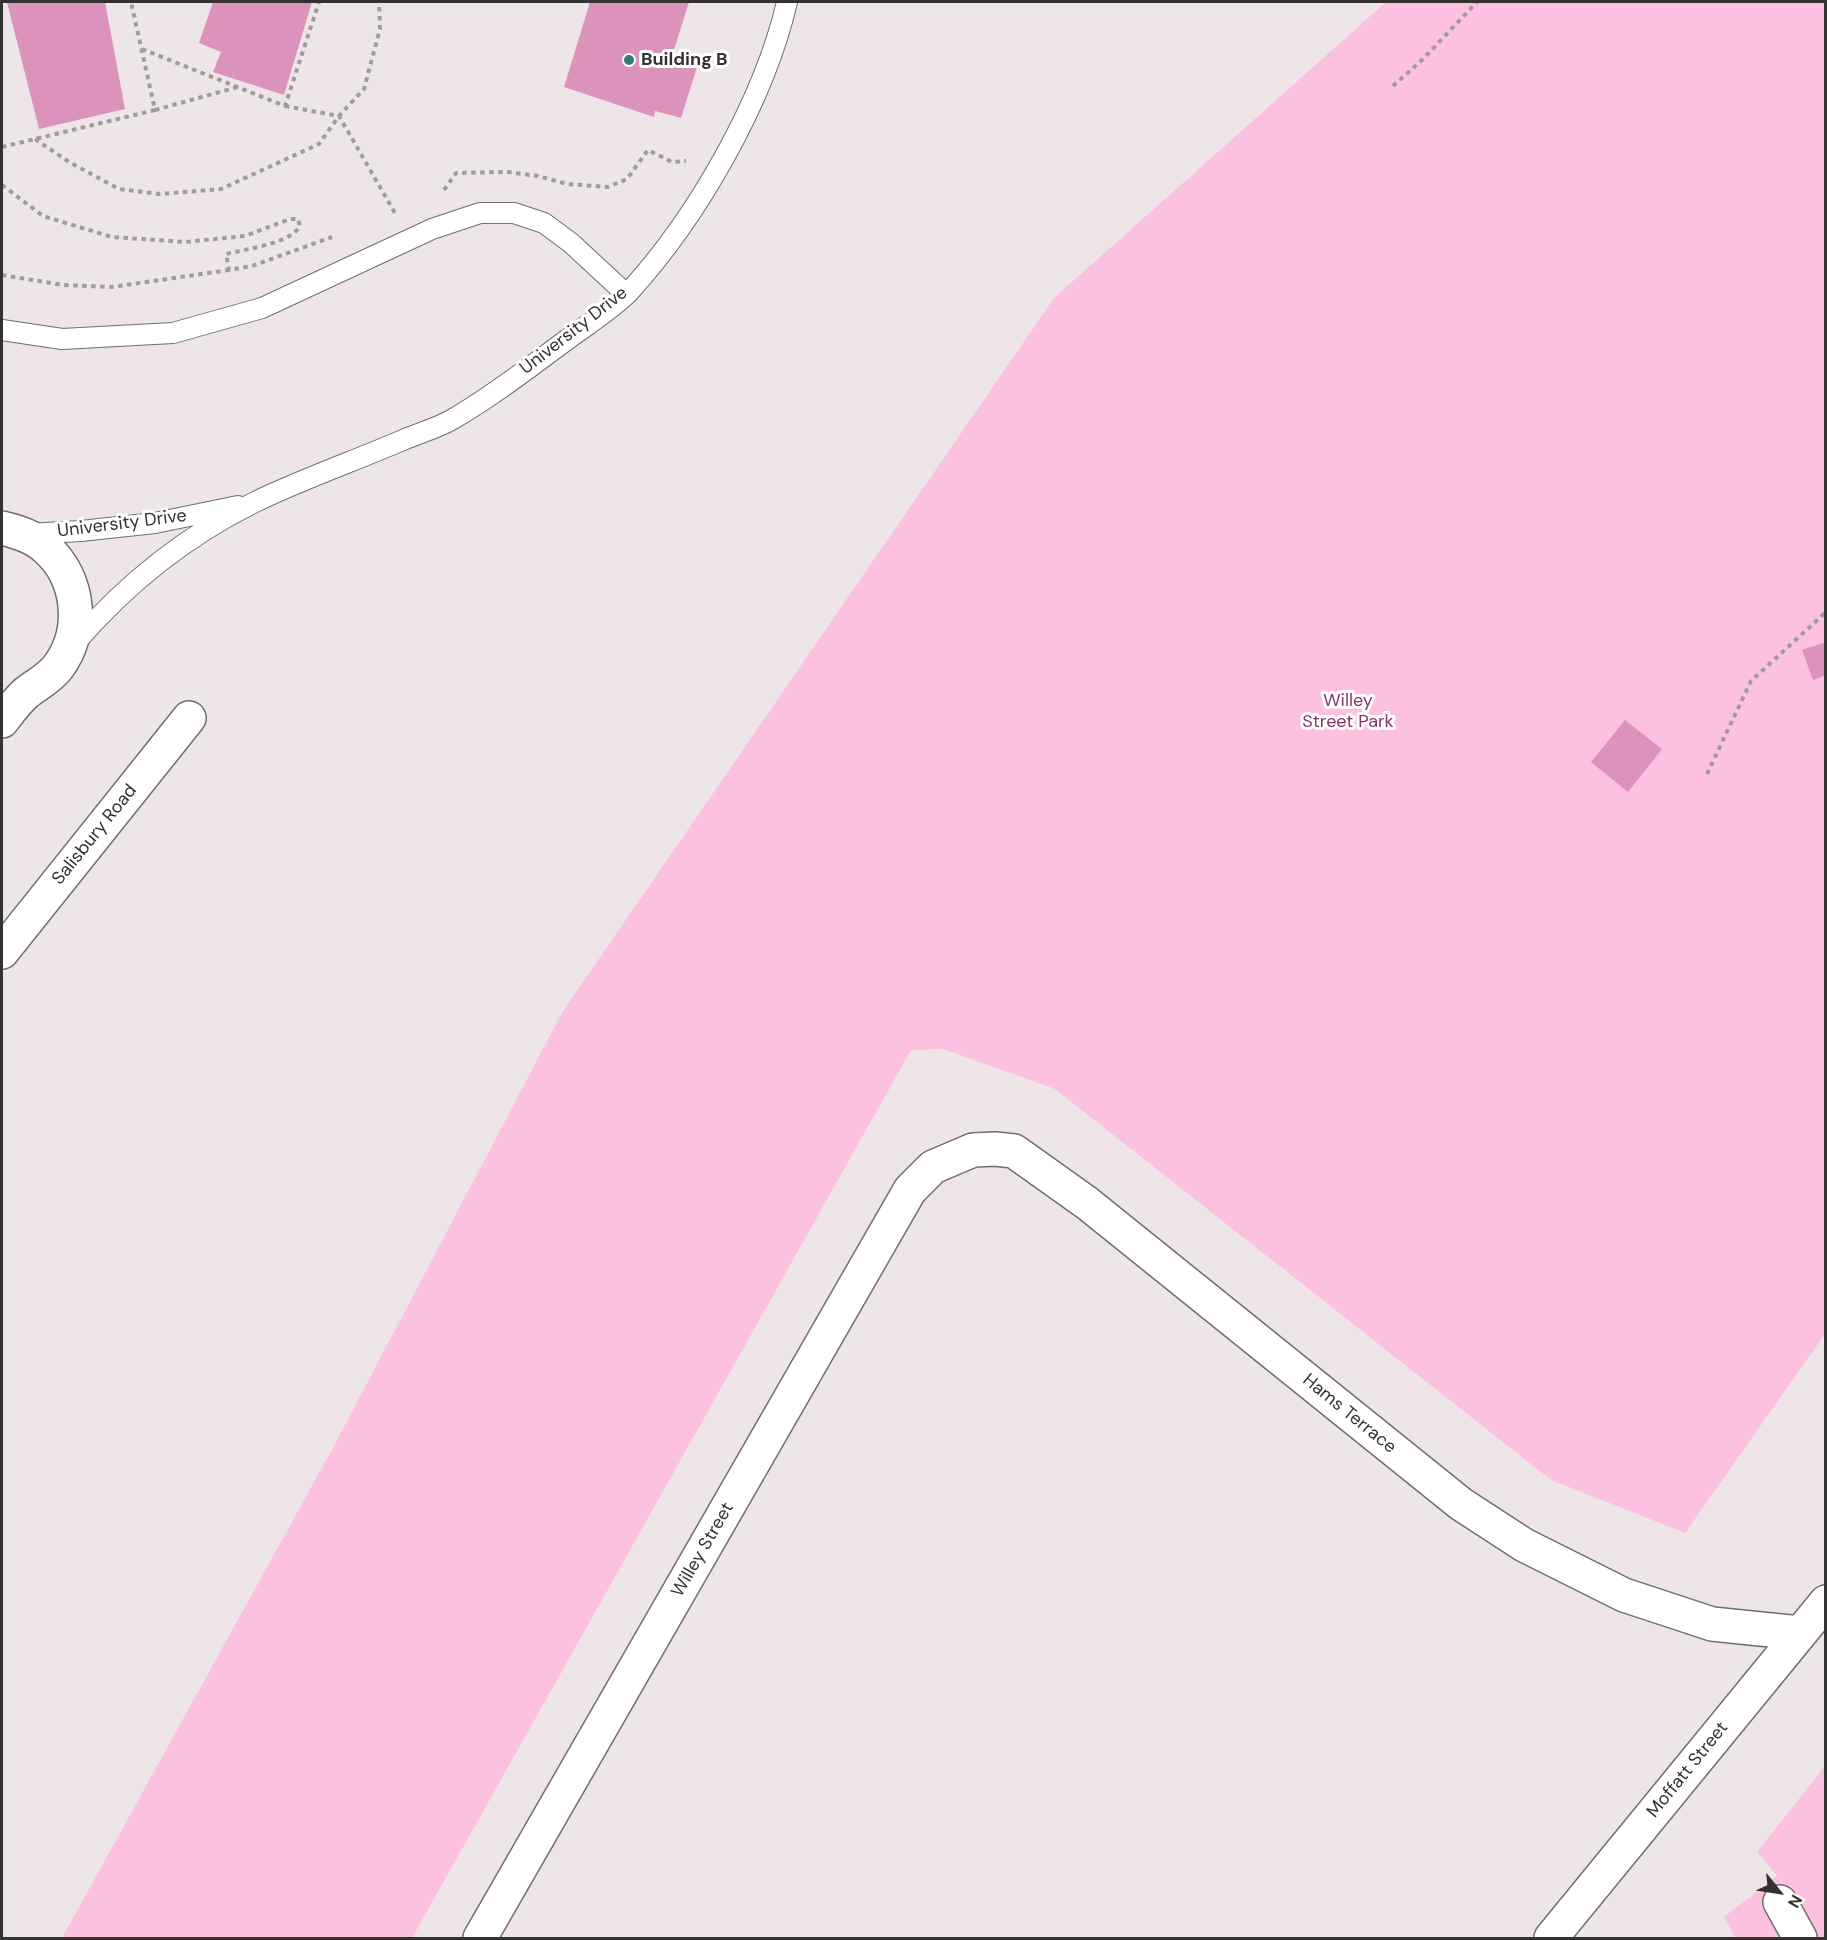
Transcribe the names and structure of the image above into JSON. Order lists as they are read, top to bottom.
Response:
{
  "streets": {
    "street": [
      "Salisbury Road",
      "Hams Terrace",
      "Willey Street",
      "Moffatt Street"
    ],
    "lane": ["University Drive"]
  },
  "crossings": [
    ["Hams Terrace", "Willey Street"],
    ["Hams Terrace", "Moffatt Street"]
  ],
  "parks": ["Willey Street Park"],
  "places": ["Building B"],
  "north": "bottom right"
}
